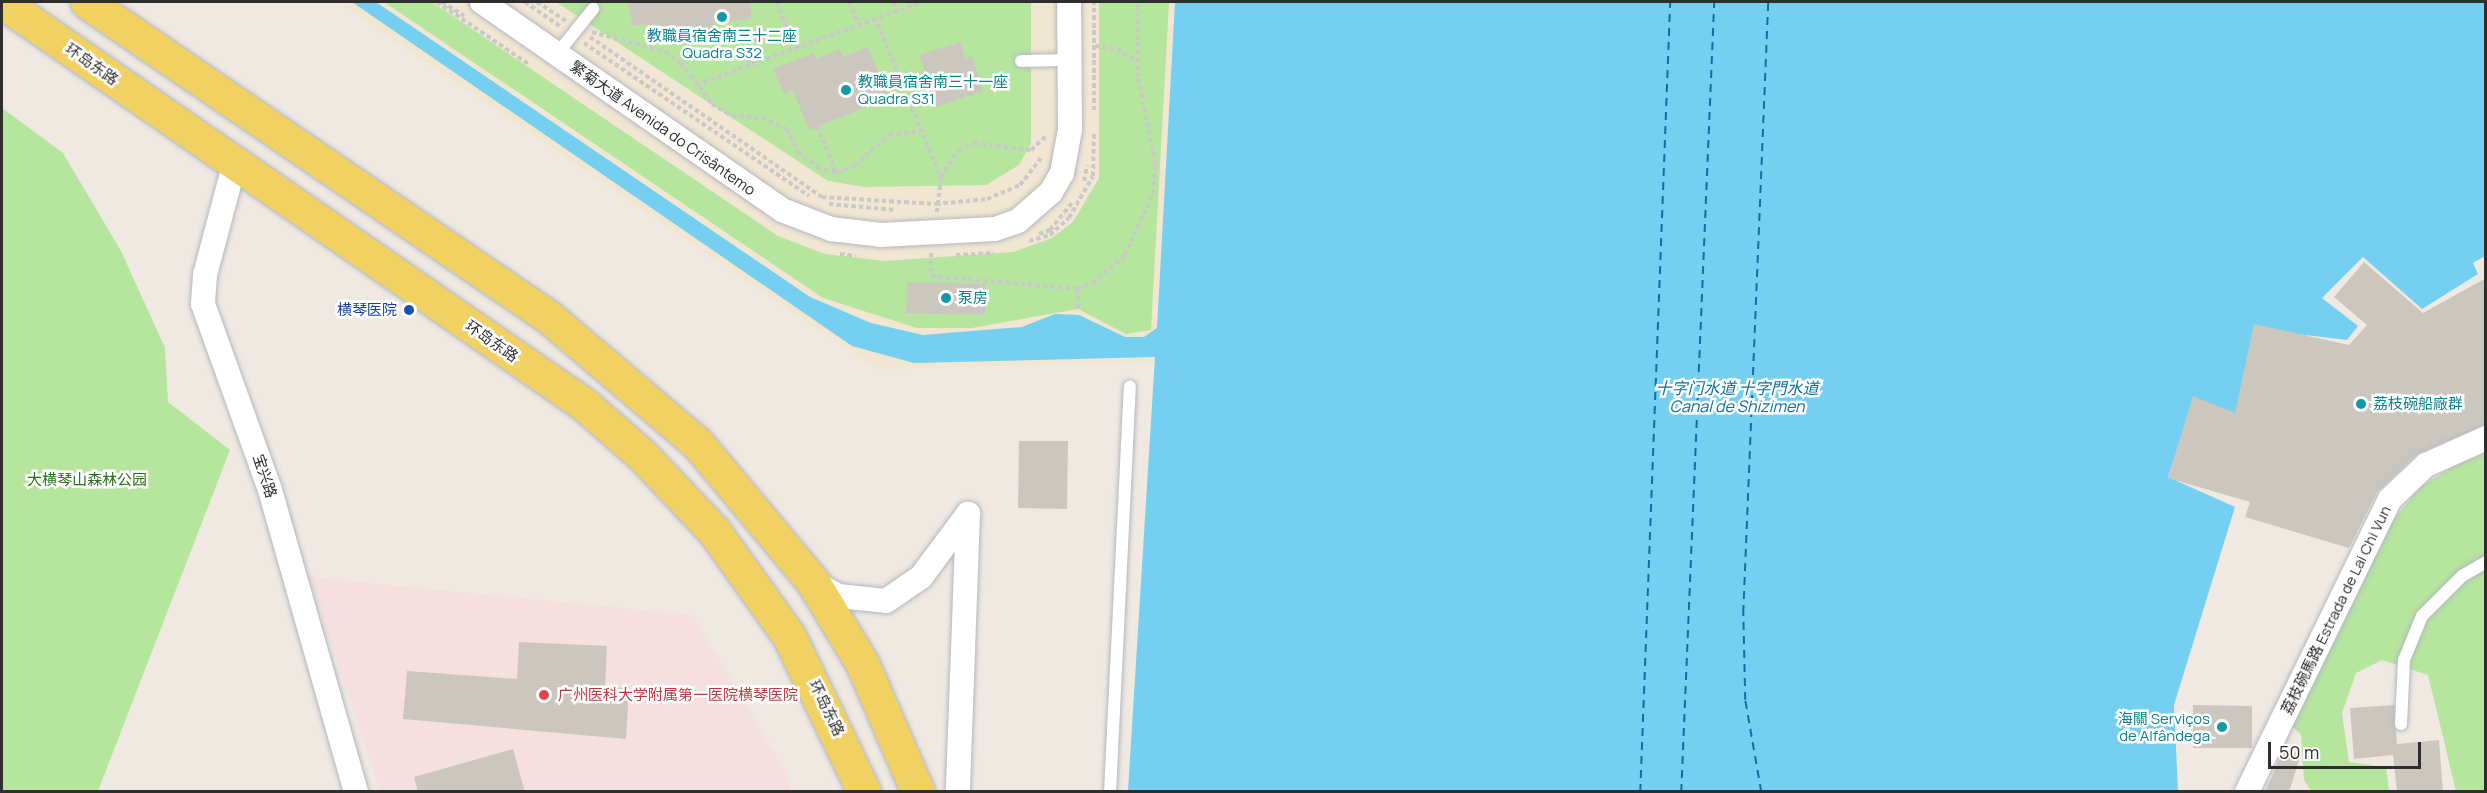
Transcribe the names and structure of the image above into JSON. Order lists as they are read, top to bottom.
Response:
{
  "streets": {
    "main road": ["环岛东路"],
    "street": ["繁菊大道 Avenida do Crisântemo", "宝兴路", "荔枝碗馬路 Estrada de Lai Chi Vun"]
  },
  "crossings": [
    ["环岛东路", "宝兴路"]
  ],
  "water": ["十字门水道 十字門水道 Canal de Shizimen"],
  "parks": ["大横琴山森林公园"],
  "places": [
    "教職員宿舍南三十二座 Quadra S32",
    "教職員宿舍南三十一座 Quadra S31",
    "泵房",
    "横琴医院",
    "荔枝碗船廠群",
    "广州医科大学附属第一医院横琴医院",
    "海關 Serviços de Alfândega"
  ],
  "scale_bar": "50 m"
}
